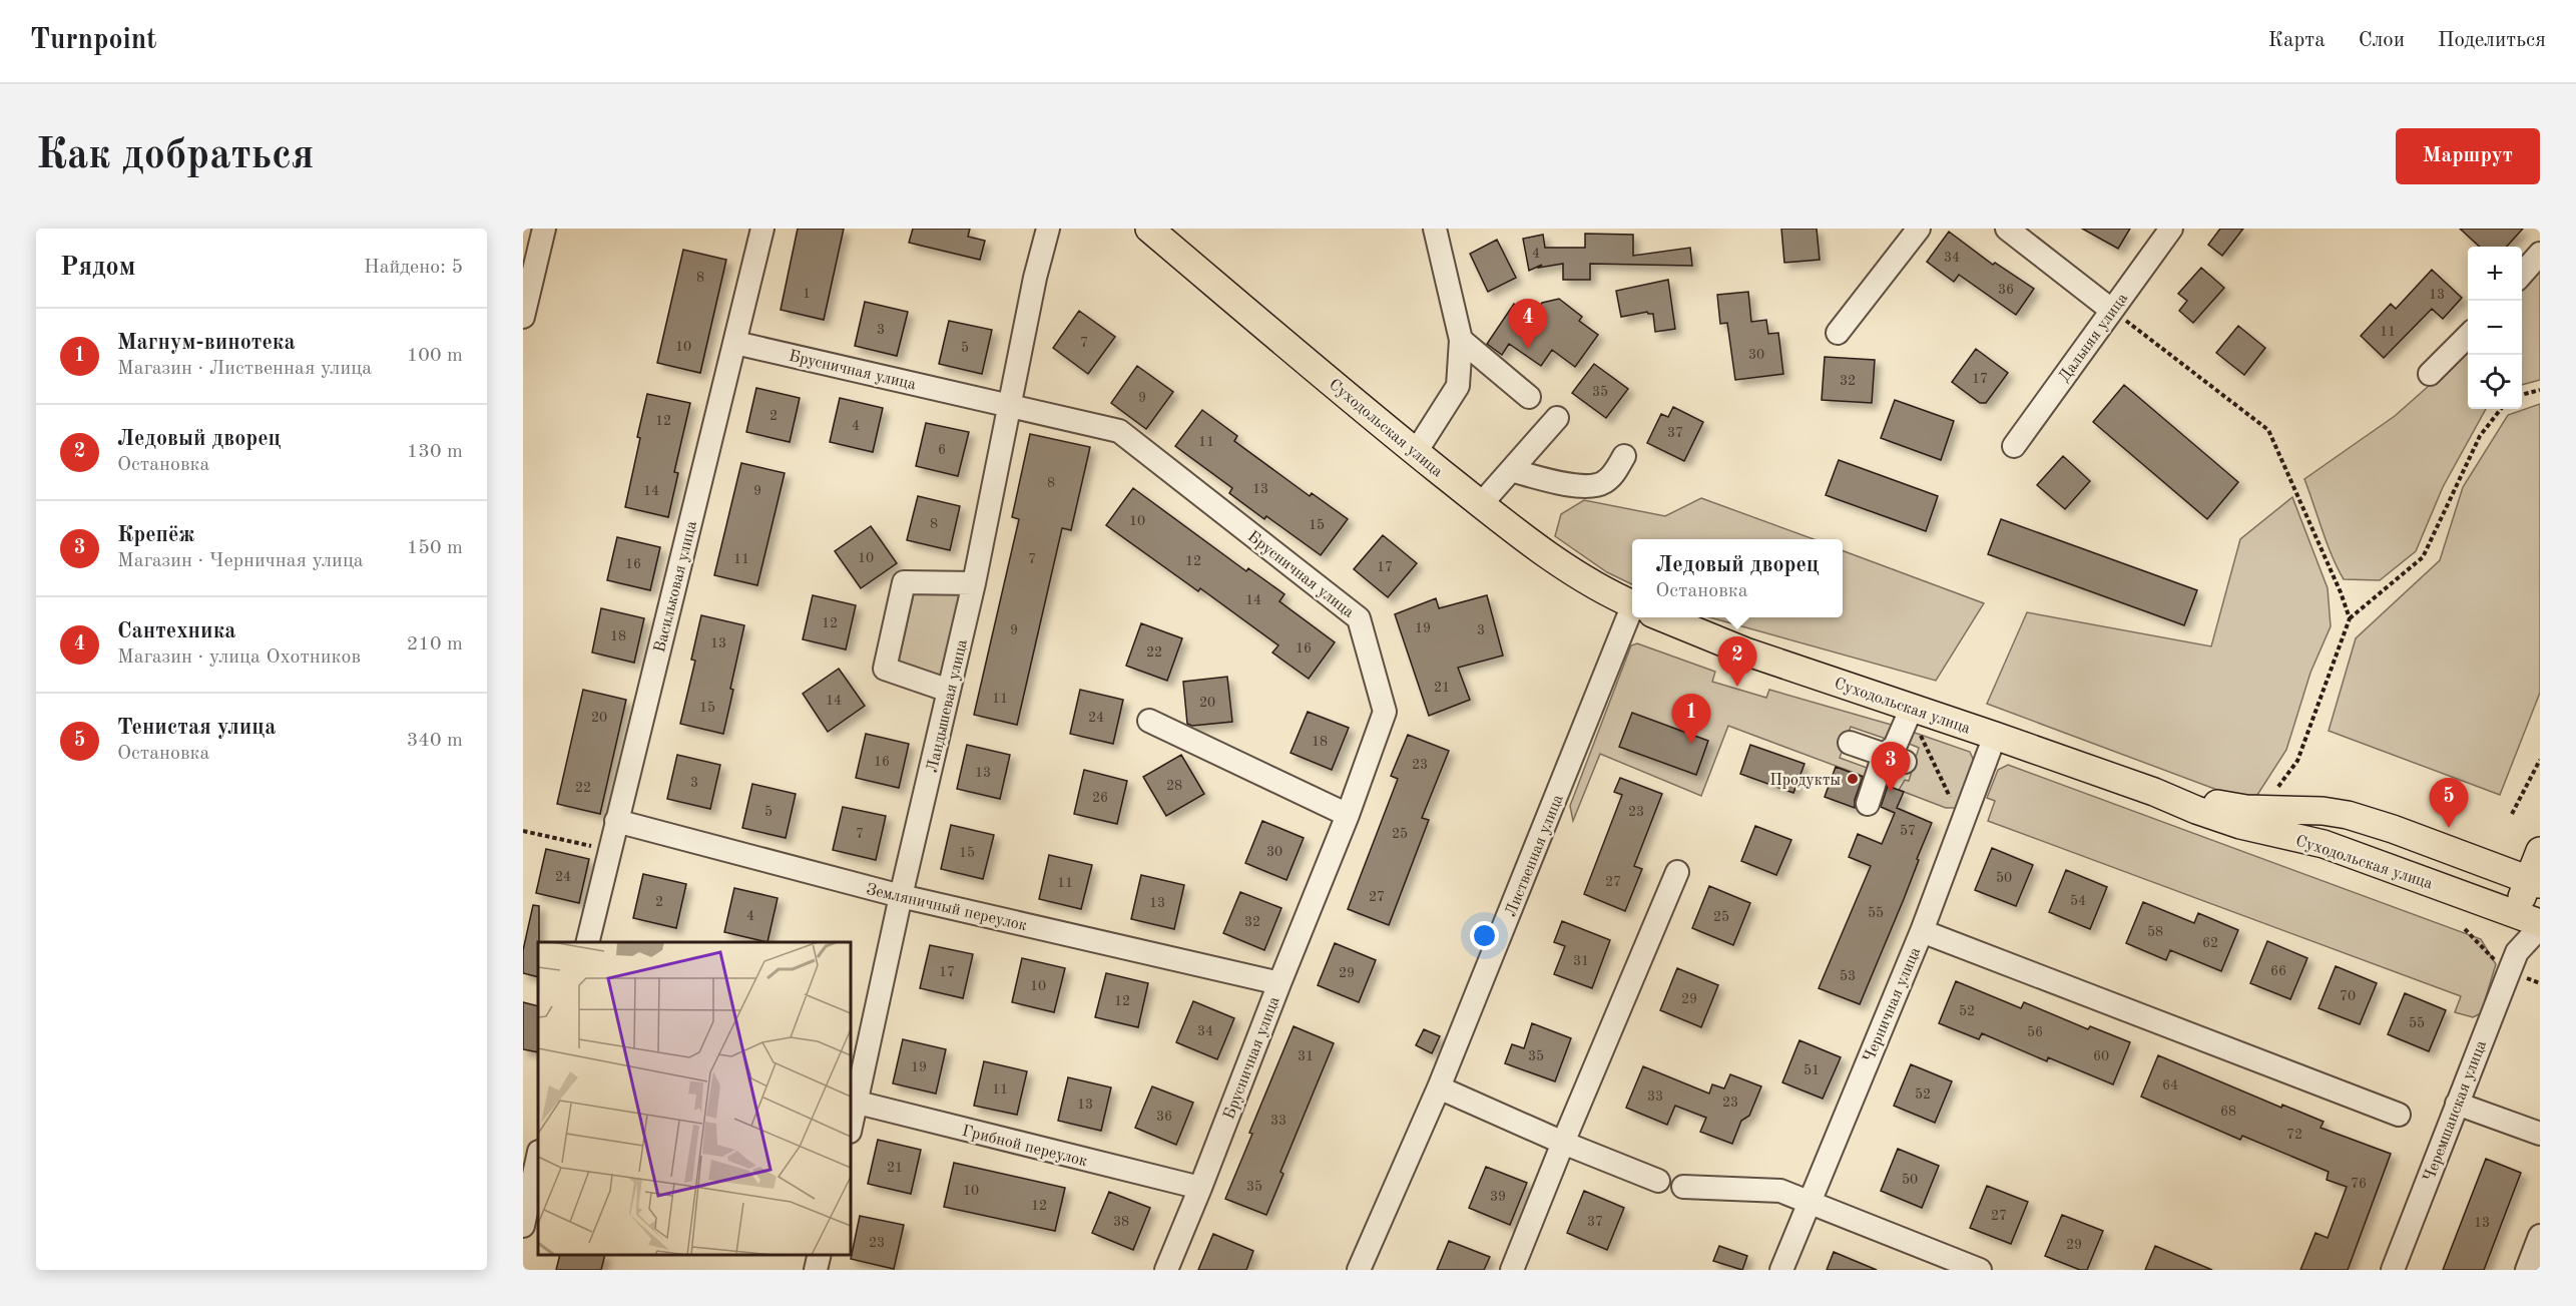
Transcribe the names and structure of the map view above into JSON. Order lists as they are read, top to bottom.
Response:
{
  "streets": {
    "main road": ["Суходольская улица"],
    "street": [
      "Дальняя улица",
      "Брусничная улица",
      "Васильковая улица",
      "Ландышевая улица",
      "Лиственная улица",
      "Земляничный переулок",
      "Черничная улица",
      "Черемшанская улица",
      "Грибной переулок"
    ]
  },
  "crossings": [
    ["Брусничная улица", "Васильковая улица"],
    ["Брусничная улица", "Ландышевая улица"],
    ["Брусничная улица", "Земляничный переулок"],
    ["Брусничная улица", "Грибной переулок"],
    ["Суходольская улица", "Черничная улица"],
    ["Суходольская улица", "Черемшанская улица"],
    ["Васильковая улица", "Земляничный переулок"],
    ["Ландышевая улица", "Земляничный переулок"],
    ["Ландышевая улица", "Грибной переулок"]
  ],
  "places": ["Продукты"],
  "house_numbers": [
    "4",
    "34",
    "8",
    "36",
    "1",
    "13",
    "3",
    "11",
    "7",
    "10",
    "5",
    "30",
    "17",
    "32",
    "35",
    "9",
    "2",
    "12",
    "4",
    "37",
    "11",
    "6",
    "8",
    "13",
    "14",
    "9",
    "10",
    "8",
    "15",
    "10",
    "11",
    "7",
    "12",
    "16",
    "17",
    "14",
    "12",
    "19",
    "9",
    "3",
    "18",
    "13",
    "16",
    "22",
    "21",
    "11",
    "14",
    "20",
    "15",
    "20",
    "24",
    "18",
    "16",
    "23",
    "13",
    "3",
    "28",
    "22",
    "26",
    "5",
    "23",
    "57",
    "7",
    "25",
    "30",
    "15",
    "24",
    "50",
    "27",
    "11",
    "27",
    "54",
    "2",
    "13",
    "55",
    "4",
    "25",
    "32",
    "58",
    "62",
    "31",
    "66",
    "17",
    "29",
    "53",
    "10",
    "70",
    "29",
    "12",
    "52",
    "55",
    "34",
    "56",
    "31",
    "35",
    "60",
    "19",
    "51",
    "64",
    "11",
    "52",
    "33",
    "23",
    "13",
    "68",
    "36",
    "33",
    "72",
    "21",
    "50",
    "76",
    "35",
    "10",
    "39",
    "12",
    "27",
    "38",
    "37",
    "13",
    "23",
    "29"
  ],
  "page": {
    "header": "Turnpoint",
    "nav": ["Карта", "Слои", "Поделиться"],
    "buttons": "Маршрут",
    "title": "Как добраться",
    "heading": ["Рядом", "Найдено: 5"],
    "map_buttons": ["+", "−"],
    "pins": [
      "4",
      "2",
      "1",
      "3",
      "5"
    ],
    "list": [
      {
        "mark": "1",
        "name": "Магнум-винотека",
        "note": "Магазин · Лиственная улица",
        "value": "100 m"
      },
      {
        "mark": "2",
        "name": "Ледовый дворец",
        "note": "Остановка",
        "value": "130 m"
      },
      {
        "mark": "3",
        "name": "Крепёж",
        "note": "Магазин · Черничная улица",
        "value": "150 m"
      },
      {
        "mark": "4",
        "name": "Сантехника",
        "note": "Магазин · улица Охотников",
        "value": "210 m"
      },
      {
        "mark": "5",
        "name": "Тенистая улица",
        "note": "Остановка",
        "value": "340 m"
      }
    ],
    "popup": ["Ледовый дворец", "Остановка"]
  }
}
